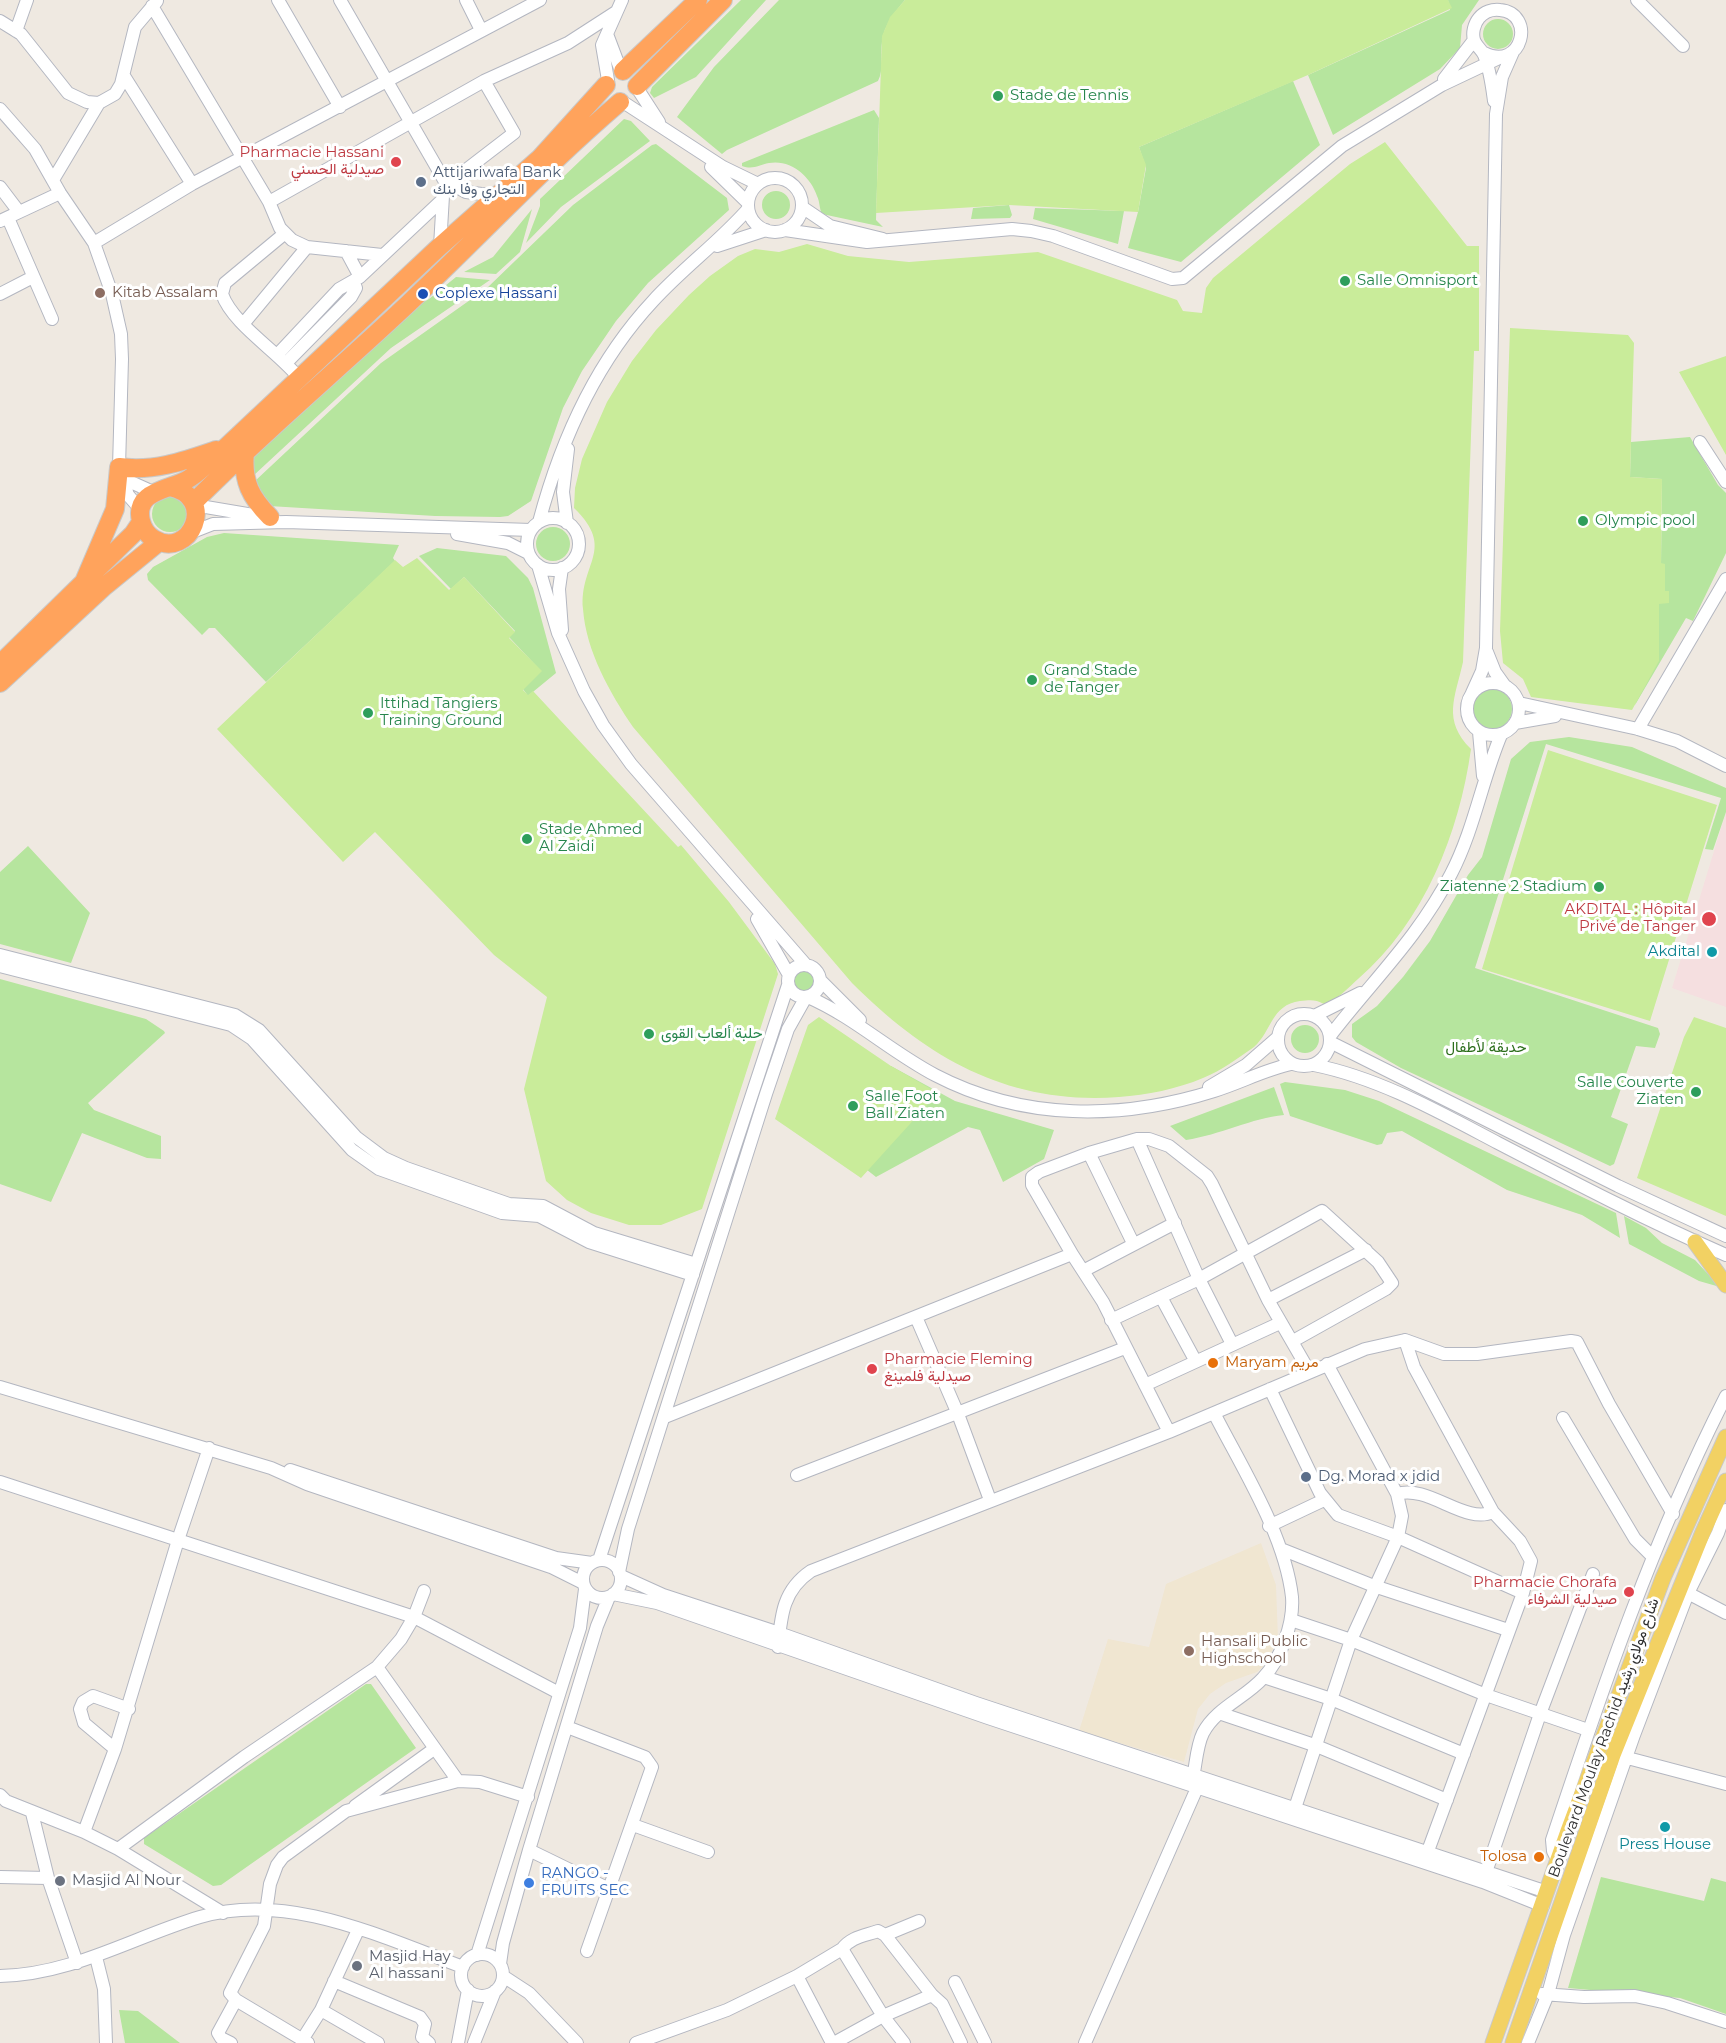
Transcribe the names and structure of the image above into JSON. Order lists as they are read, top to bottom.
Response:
{
  "streets": {
    "main road": ["Boulevard Moulay Rachid شارع مولاي رشيد"]
  },
  "parks": ["حديقة لأطفال"],
  "places": [
    "Stade de Tennis",
    "Pharmacie Hassani صيدلية الحسني",
    "Attijariwafa Bank التجاري وفا بنك",
    "Salle Omnisport",
    "Kitab Assalam",
    "Coplexe Hassani",
    "Olympic pool",
    "Grand Stade de Tanger",
    "Ittihad Tangiers Training Ground",
    "Stade Ahmed Al Zaidi",
    "Ziatenne 2 Stadium",
    "AKDITAL : Hôpital Privé de Tanger",
    "Akdital",
    "حلبة ألعاب القوى",
    "Salle Couverte Ziaten",
    "Salle Foot Ball Ziaten",
    "Maryam مريم",
    "Pharmacie Fleming صيدلية فلمينغ",
    "Dg. Morad x jdid",
    "Pharmacie Chorafa صيدلية الشرفاء",
    "Hansali Public Highschool",
    "Press House",
    "Tolosa",
    "Masjid Al Nour",
    "RANGO - FRUITS SEC",
    "Masjid Hay Al hassani"
  ]
}
